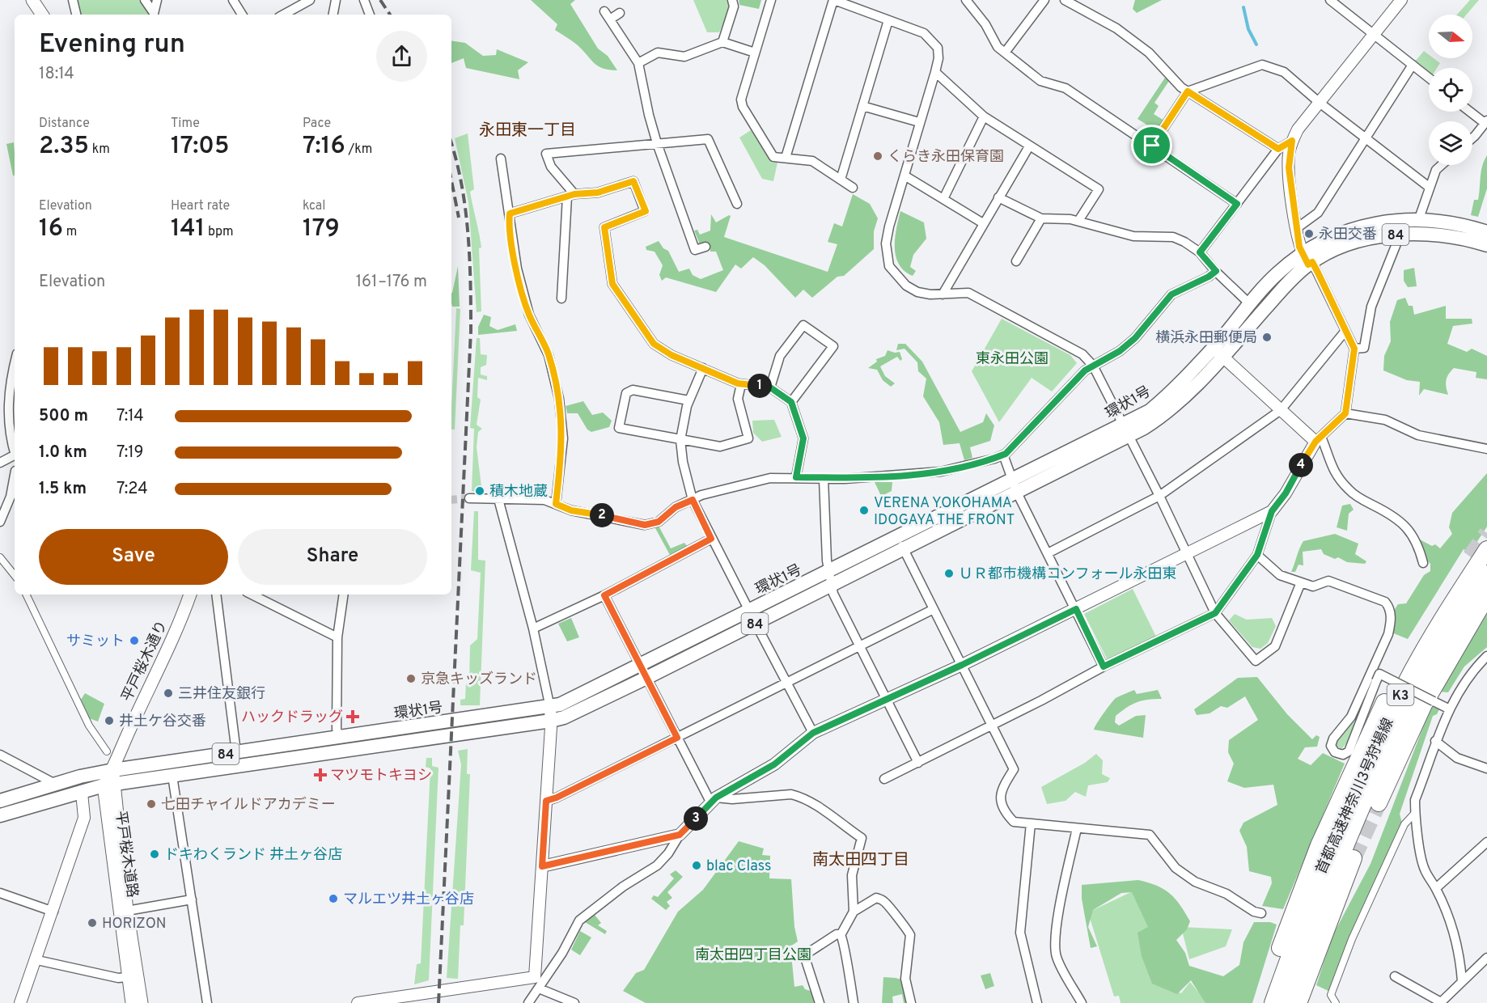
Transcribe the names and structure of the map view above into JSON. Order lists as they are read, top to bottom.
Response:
{
  "streets": {
    "highway": ["K3", "首都高速神奈川3号狩場線"],
    "main road": [
      "84",
      "環状1号",
      "平戸桜木通り",
      "平戸桜木道路"
    ]
  },
  "crossings": [
    ["環状1号", "平戸桜木通り"],
    ["環状1号", "平戸桜木道路"],
    ["平戸桜木通り", "平戸桜木道路"]
  ],
  "districts": ["永田東一丁目", "南太田四丁目"],
  "parks": ["東永田公園", "南太田四丁目公園"],
  "places": {
    "other": [
      "くらき永田保育園",
      "永田交番",
      "横浜永田郵便局",
      "積木地蔵",
      "VERENA YOKOHAMA IDOGAYA THE FRONT",
      "ＵＲ都市機構コンフォール永田東",
      "サミット",
      "京急キッズランド",
      "三井住友銀行",
      "井土ケ谷交番",
      "七田チャイルドアカデミー",
      "ドキわくランド 井土ヶ谷店",
      "blac Class",
      "マルエツ井土ヶ谷店",
      "HORIZON"
    ],
    "health": ["ハックドラッグ", "マツモトキヨシ"]
  },
  "north": "right",
  "page": {
    "heading": ["Evening run", "18:14"],
    "stats": [
      ["Distance", "2.35 km"],
      ["Time", "17:05"],
      ["Pace", "7:16 /km"],
      ["Elevation", "16 m"],
      ["Heart rate", "141 bpm"],
      ["kcal", "179"]
    ],
    "chart": ["Elevation", "161–176 m"],
    "pins": [
      "1",
      "4",
      "2",
      "3"
    ],
    "list": [
      {
        "name": "500 m",
        "note": "7:14"
      },
      {
        "name": "1.0 km",
        "note": "7:19"
      },
      {
        "name": "1.5 km",
        "note": "7:24"
      }
    ],
    "buttons": ["Save", "Share"]
  }
}
